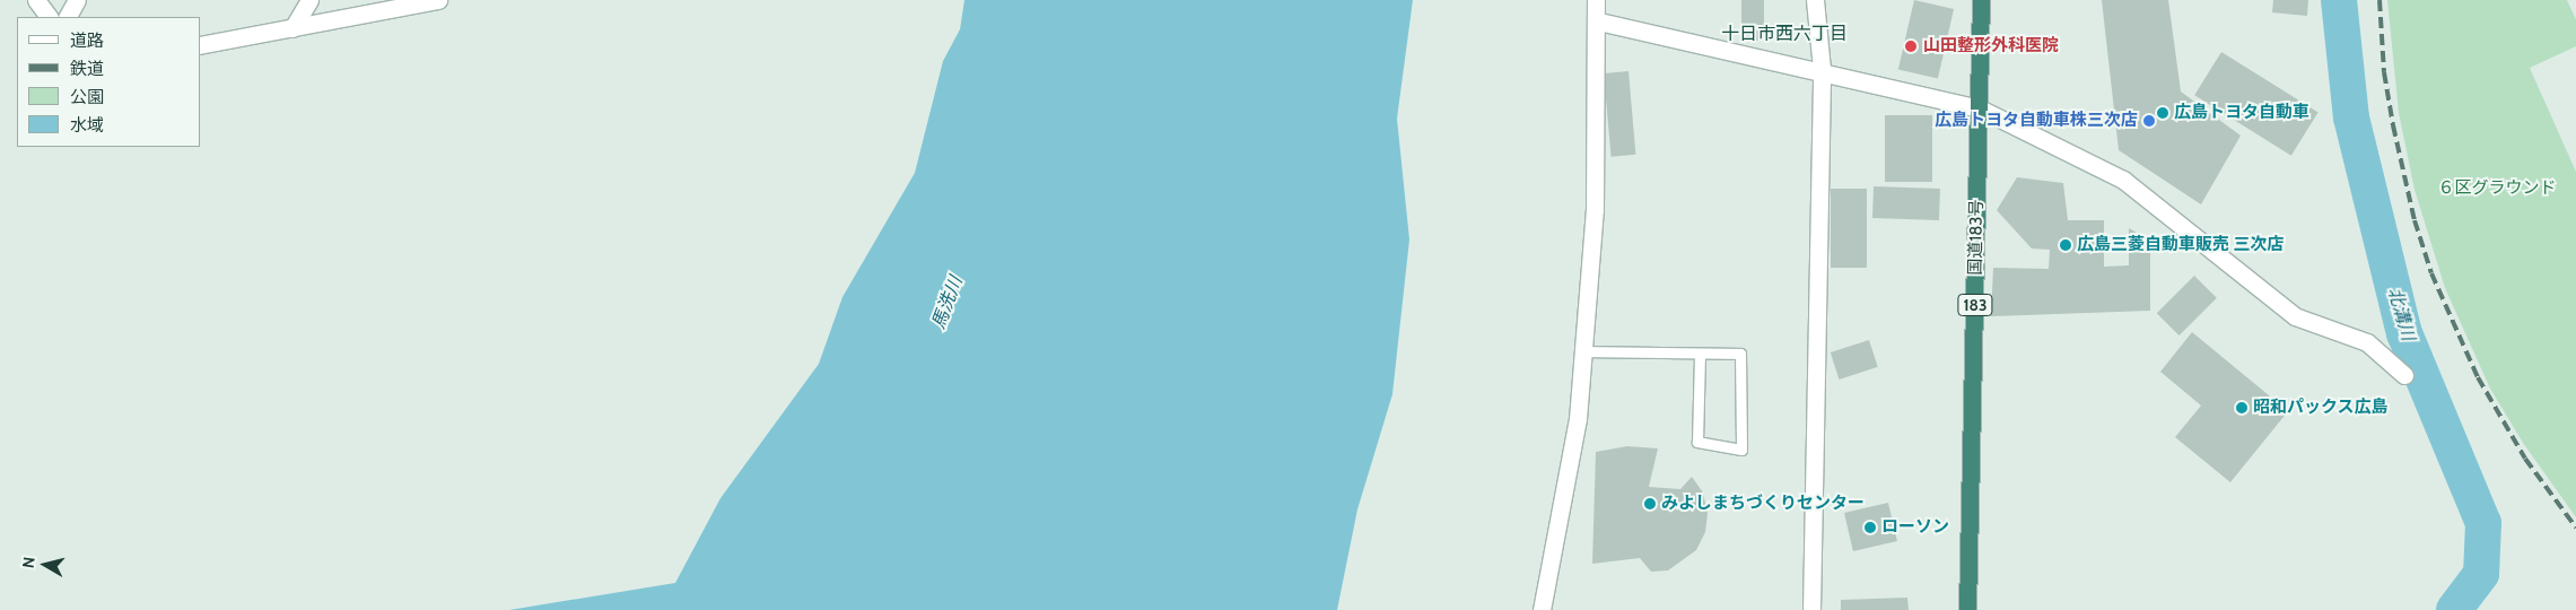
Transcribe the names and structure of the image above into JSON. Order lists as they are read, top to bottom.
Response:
{
  "streets": {
    "highway": ["国道183号", "183"]
  },
  "districts": ["十日市西六丁目"],
  "water": ["馬洗川", "北溝川"],
  "parks": ["６区グラウンド"],
  "places": [
    "山田整形外科医院",
    "広島トヨタ自動車",
    "広島トヨタ自動車株三次店",
    "広島三菱自動車販売 三次店",
    "昭和パックス広島",
    "みよしまちづくりセンター",
    "ローソン"
  ],
  "legend": [
    "道路",
    "鉄道",
    "公園",
    "水域"
  ],
  "north": "left"
}
